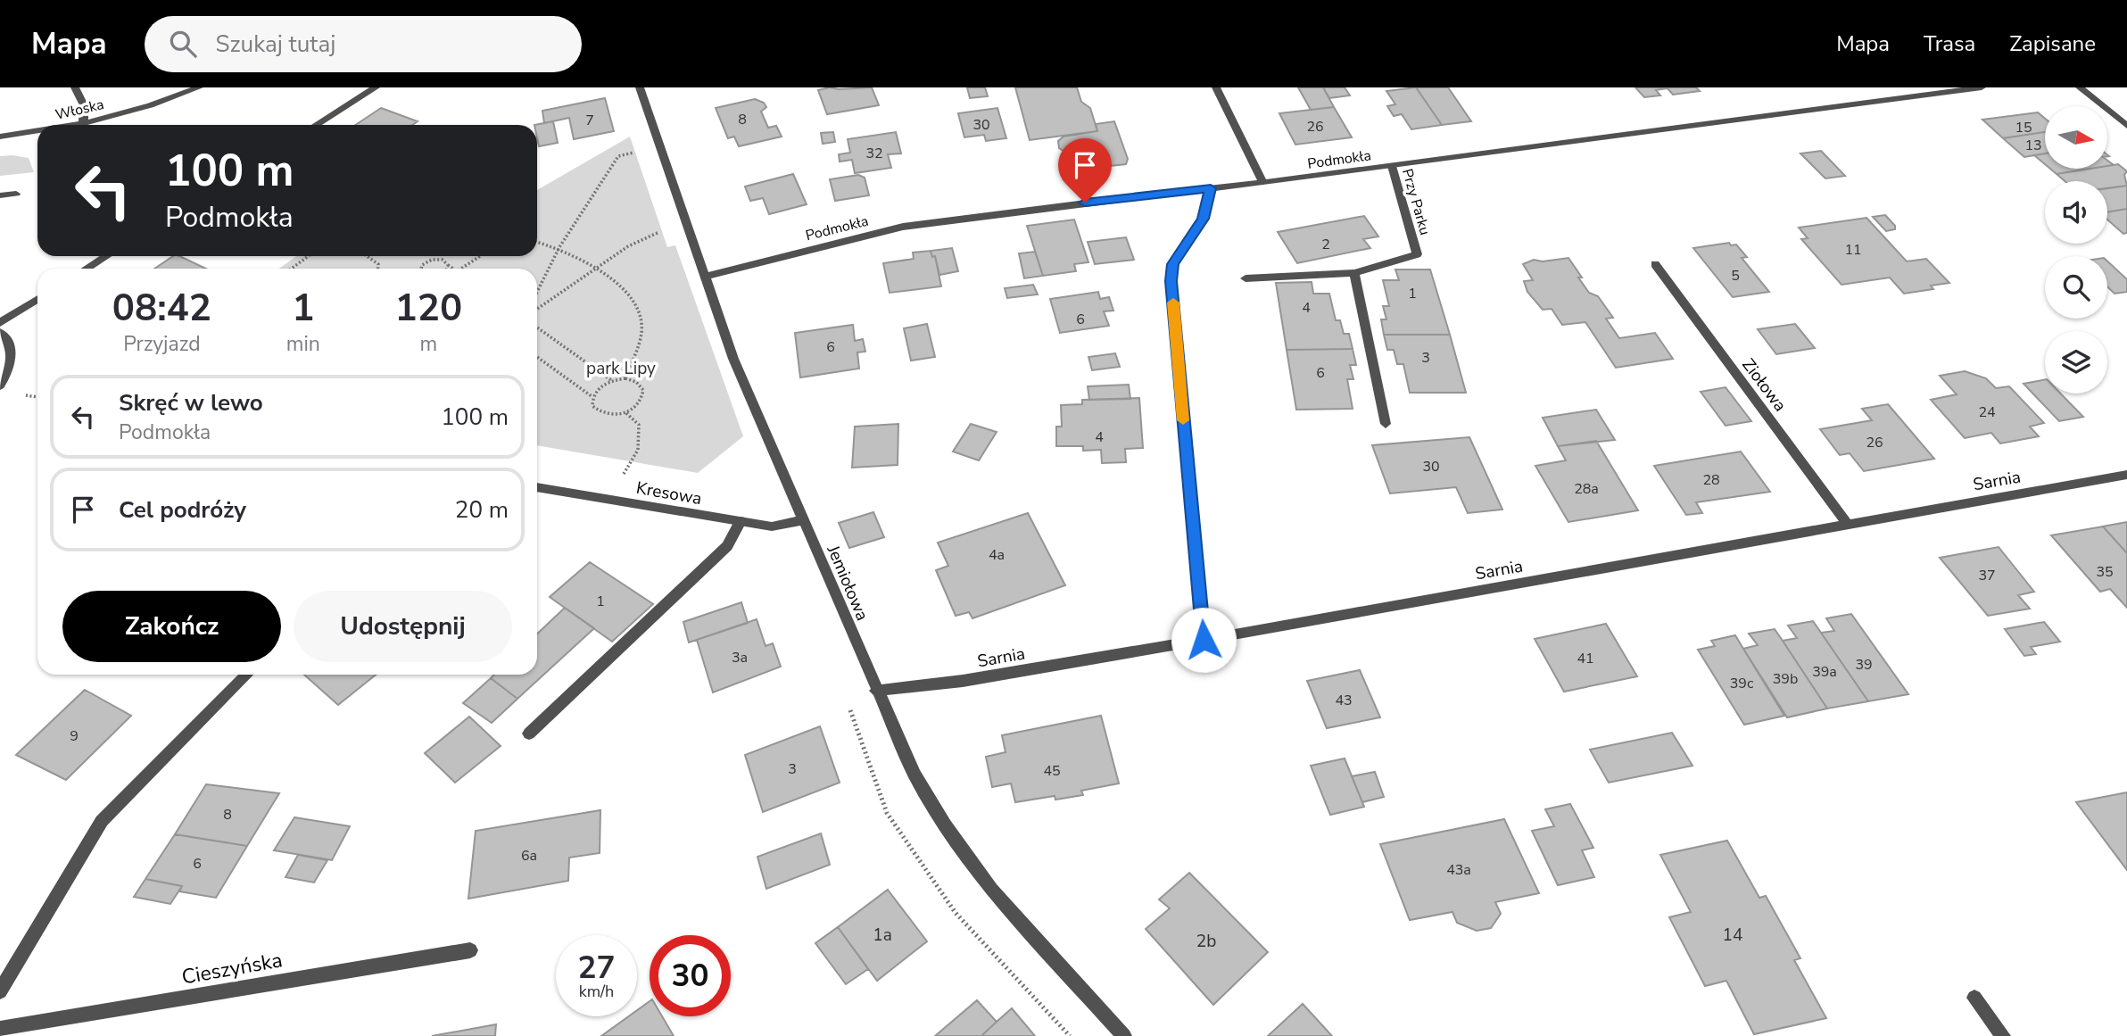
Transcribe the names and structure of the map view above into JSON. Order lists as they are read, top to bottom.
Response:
{
  "streets": {
    "street": [
      "Włoska",
      "Podmokła",
      "Przy Parku",
      "Ziołowa",
      "Sarnia",
      "Kresowa",
      "Jemiołowa",
      "Cieszyńska"
    ]
  },
  "crossings": [
    ["Podmokła", "Przy Parku"],
    ["Podmokła", "Jemiołowa"],
    ["Ziołowa", "Sarnia"],
    ["Sarnia", "Jemiołowa"],
    ["Kresowa", "Jemiołowa"]
  ],
  "parks": ["park Lipy"],
  "house_numbers": [
    "8",
    "7",
    "30",
    "26",
    "15",
    "13",
    "32",
    "2",
    "11",
    "5",
    "1",
    "4",
    "6",
    "6",
    "3",
    "6",
    "24",
    "4",
    "26",
    "30",
    "28",
    "28a",
    "4a",
    "35",
    "37",
    "1",
    "3a",
    "41",
    "39",
    "39a",
    "39b",
    "39c",
    "43",
    "9",
    "3",
    "45",
    "8",
    "6a",
    "6",
    "43a",
    "1a",
    "14",
    "2b"
  ],
  "north": "right",
  "page": {
    "header": "Mapa",
    "search": "Szukaj tutaj",
    "nav": ["Mapa", "Trasa", "Zapisane"],
    "turn": ["100 m", "Podmokła"],
    "eta": [
      "08:42",
      "Przyjazd",
      "1",
      "min",
      "120",
      "m"
    ],
    "list": [
      {
        "name": "Skręć w lewo",
        "note": "Podmokła",
        "value": "100 m"
      },
      {
        "name": "Cel podróży",
        "value": "20 m"
      }
    ],
    "buttons": ["Zakończ", "Udostępnij"],
    "speed": "27 km/h",
    "limit": "30"
  }
}
